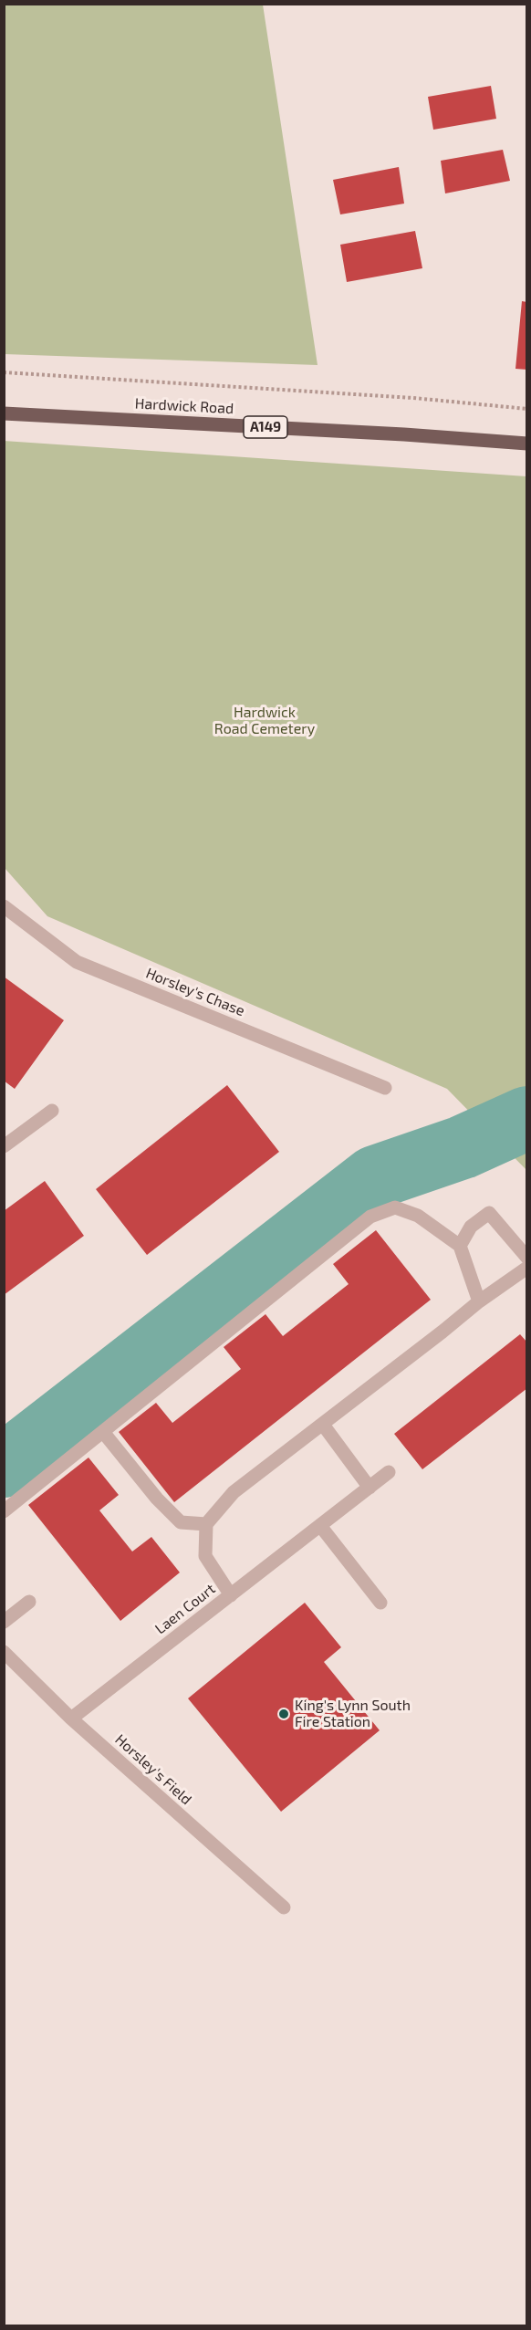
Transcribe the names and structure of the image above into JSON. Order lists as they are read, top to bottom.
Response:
{
  "streets": {
    "main road": ["Hardwick Road", "A149"],
    "street": ["Horsley's Chase", "Laen Court", "Horsley's Field"]
  },
  "crossings": [
    ["Laen Court", "Horsley's Field"]
  ],
  "parks": ["Hardwick Road Cemetery"],
  "places": ["King's Lynn South Fire Station"]
}
